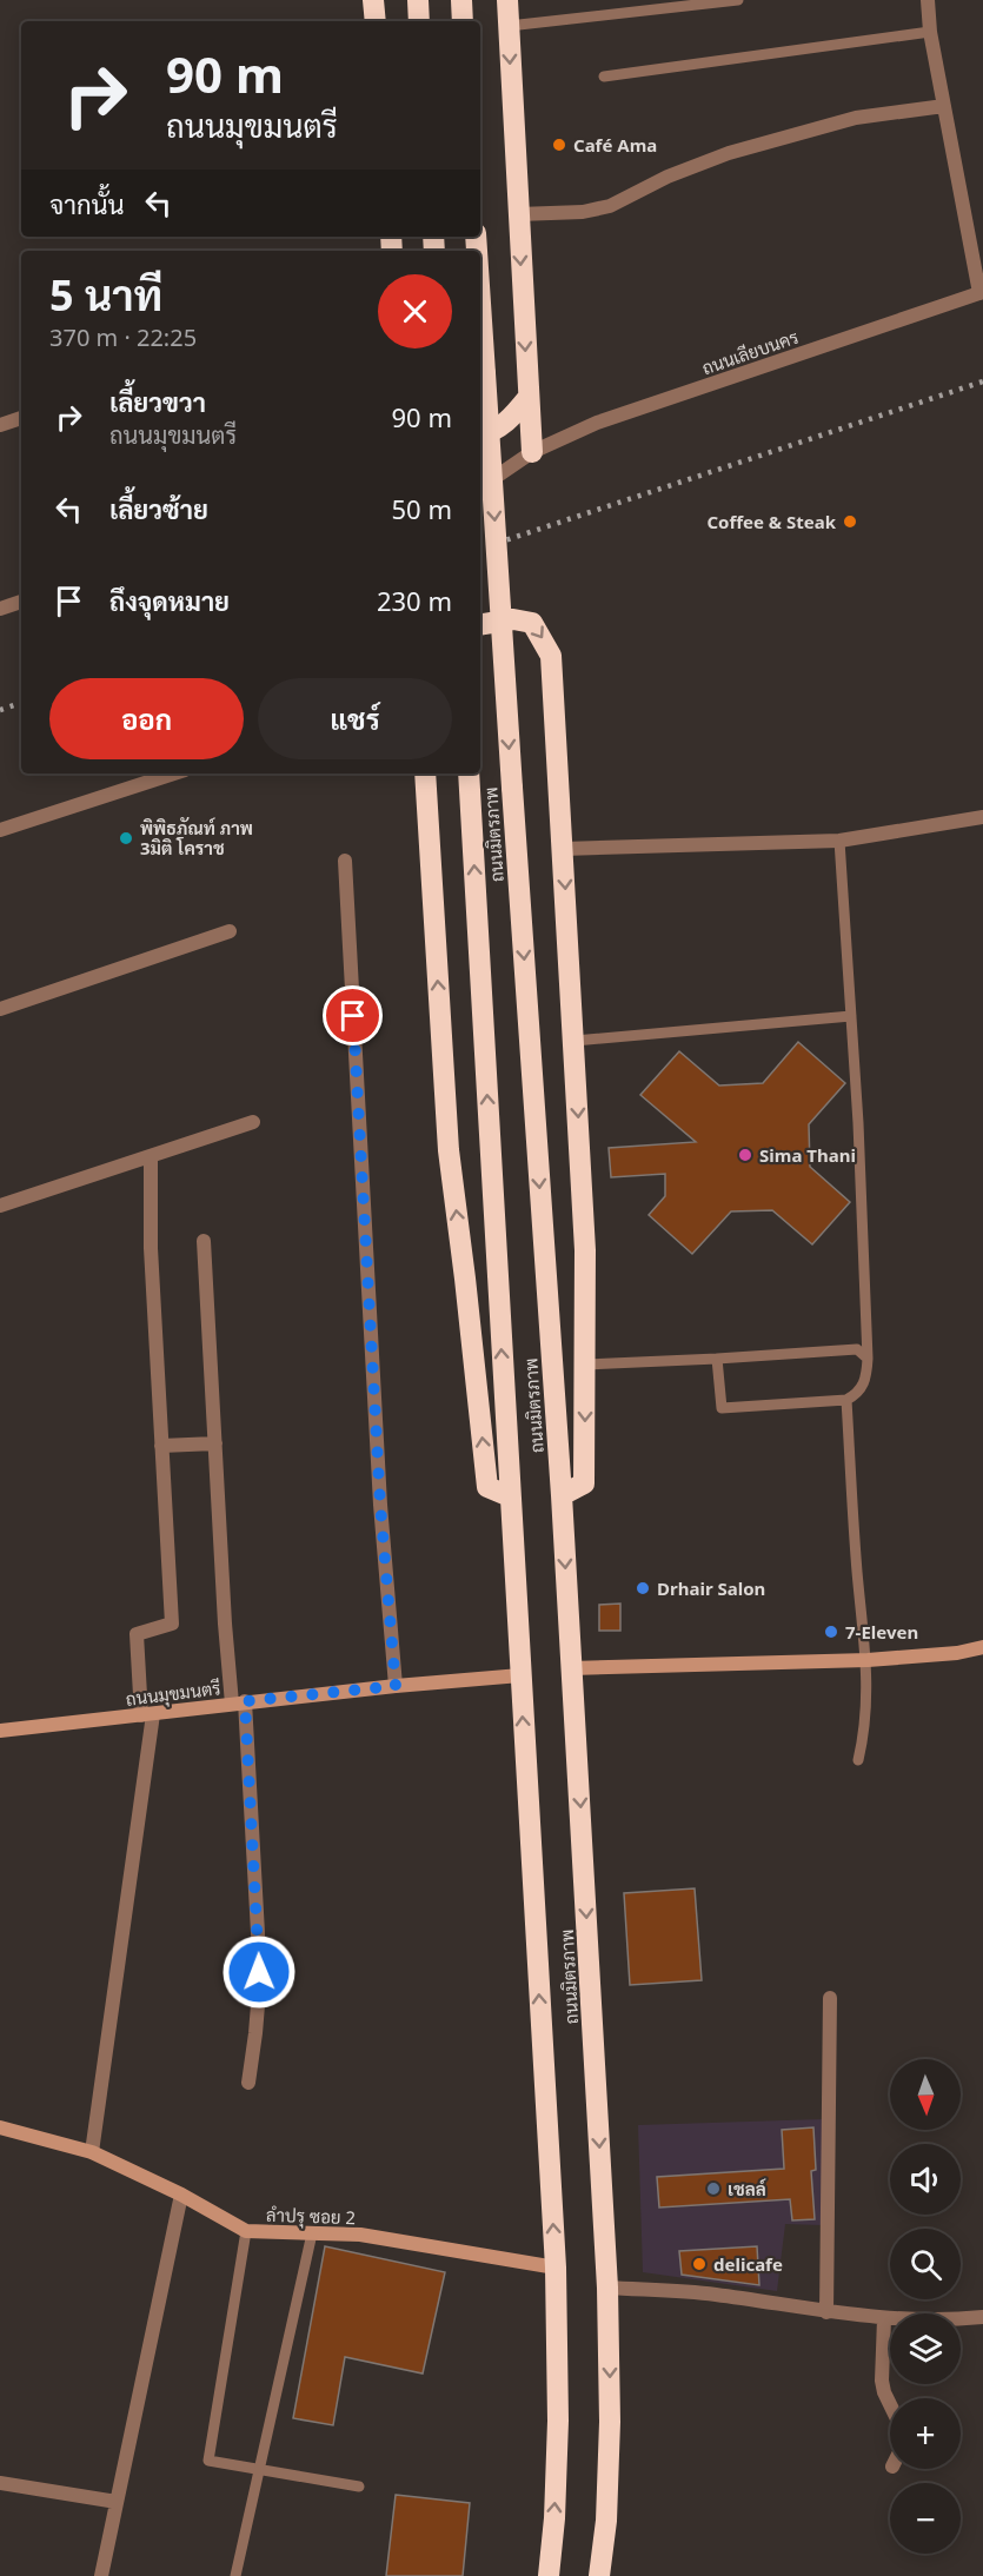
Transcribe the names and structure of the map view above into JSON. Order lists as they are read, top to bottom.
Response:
{
  "streets": {
    "highway": ["ถนนมิตรภาพ"],
    "street": ["ถนนเลียบนคร", "ถนนมุขมนตรี", "ลำปรุ ซอย 2"]
  },
  "crossings": [
    ["ถนนมิตรภาพ", "ถนนมุขมนตรี"],
    ["ถนนมิตรภาพ", "ลำปรุ ซอย 2"]
  ],
  "places": [
    "Café Ama",
    "Coffee & Steak",
    "พิพิธภัณท์ ภาพ 3มิติ โคราช",
    "Sima Thani",
    "Drhair Salon",
    "7-Eleven",
    "เชลล์",
    "delicafe"
  ],
  "north": "bottom",
  "page": {
    "turn": ["90 m", "ถนนมุขมนตรี"],
    "then": "จากนั้น",
    "heading": ["5 นาที", "370 m · 22:25"],
    "list": [
      {
        "name": "เลี้ยวขวา",
        "note": "ถนนมุขมนตรี",
        "value": "90 m"
      },
      {
        "name": "เลี้ยวซ้าย",
        "value": "50 m"
      },
      {
        "name": "ถึงจุดหมาย",
        "value": "230 m"
      }
    ],
    "buttons": ["ออก", "แชร์"],
    "map_buttons": ["+", "−"]
  }
}
